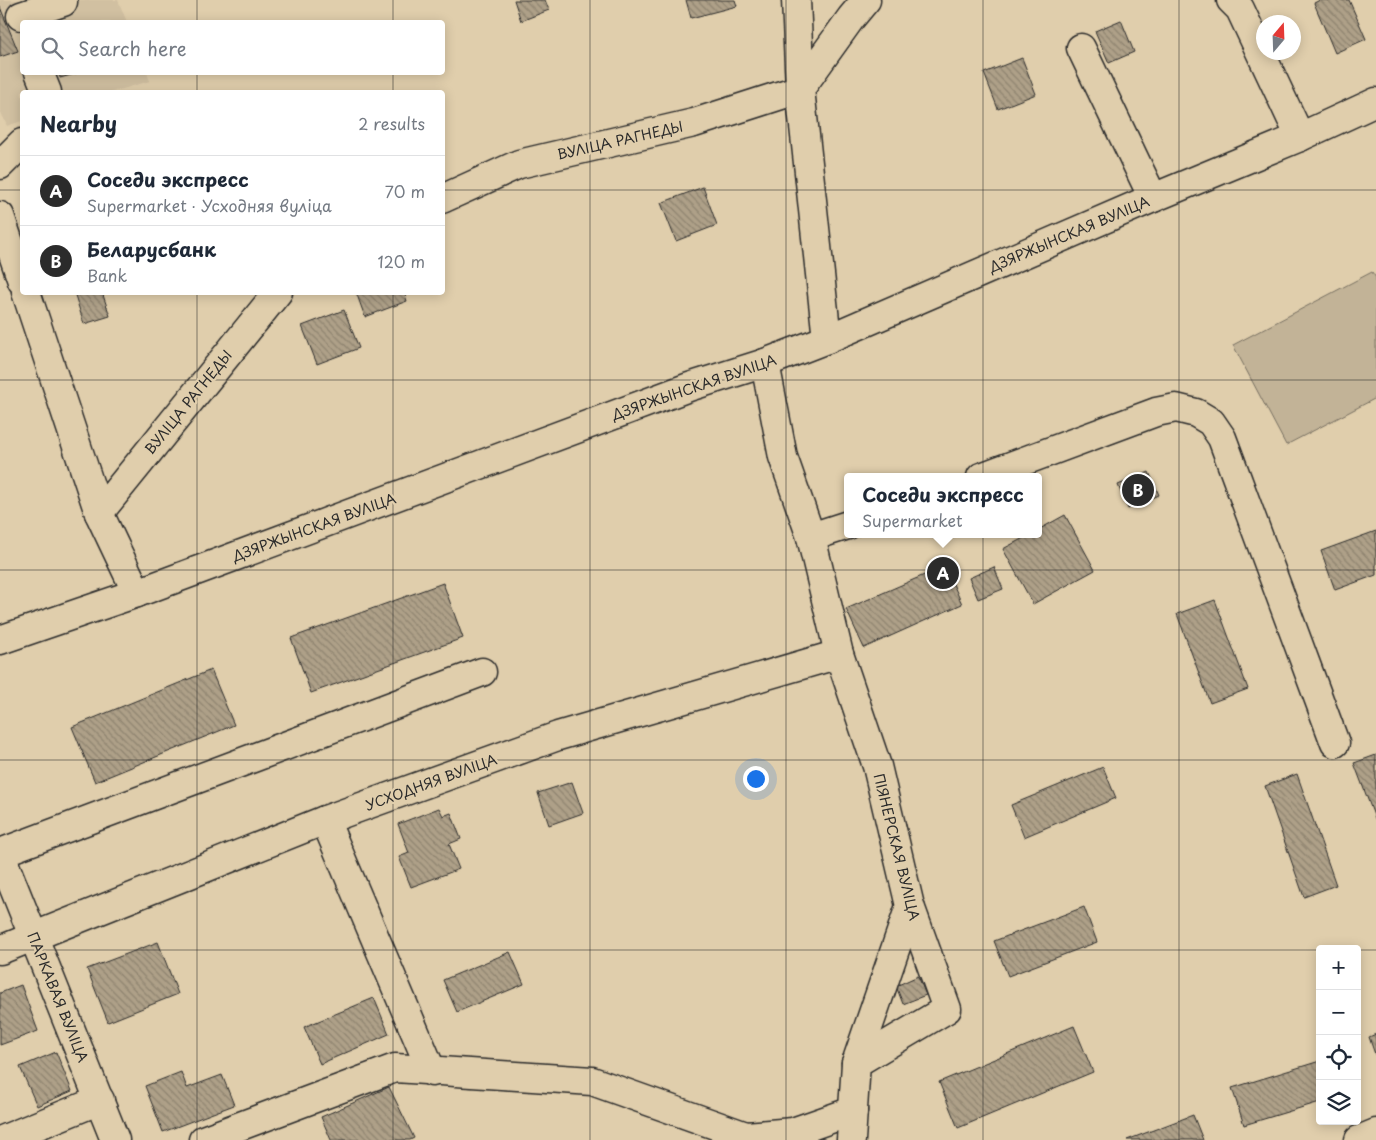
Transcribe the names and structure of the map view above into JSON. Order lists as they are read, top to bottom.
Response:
{
  "streets": {
    "street": [
      "ВУЛІЦА РАГНЕДЫ",
      "ДЗЯРЖЫНСКАЯ ВУЛІЦА",
      "УСХОДНЯЯ ВУЛІЦА",
      "ПІЯНЕРСКАЯ ВУЛІЦА",
      "ПАРКАВАЯ ВУЛІЦА"
    ]
  },
  "crossings": [
    ["ДЗЯРЖЫНСКАЯ ВУЛІЦА", "ПІЯНЕРСКАЯ ВУЛІЦА"],
    ["УСХОДНЯЯ ВУЛІЦА", "ПІЯНЕРСКАЯ ВУЛІЦА"],
    ["УСХОДНЯЯ ВУЛІЦА", "ПАРКАВАЯ ВУЛІЦА"]
  ],
  "north": "top",
  "page": {
    "search": "Search here",
    "heading": ["Nearby", "2 results"],
    "list": [
      {
        "mark": "A",
        "name": "Соседи экспресс",
        "note": "Supermarket · Усходняя вуліца",
        "value": "70 m"
      },
      {
        "mark": "B",
        "name": "Беларусбанк",
        "note": "Bank",
        "value": "120 m"
      }
    ],
    "pins": ["B", "A"],
    "popup": ["Соседи экспресс", "Supermarket"],
    "map_buttons": ["+", "−"]
  }
}
